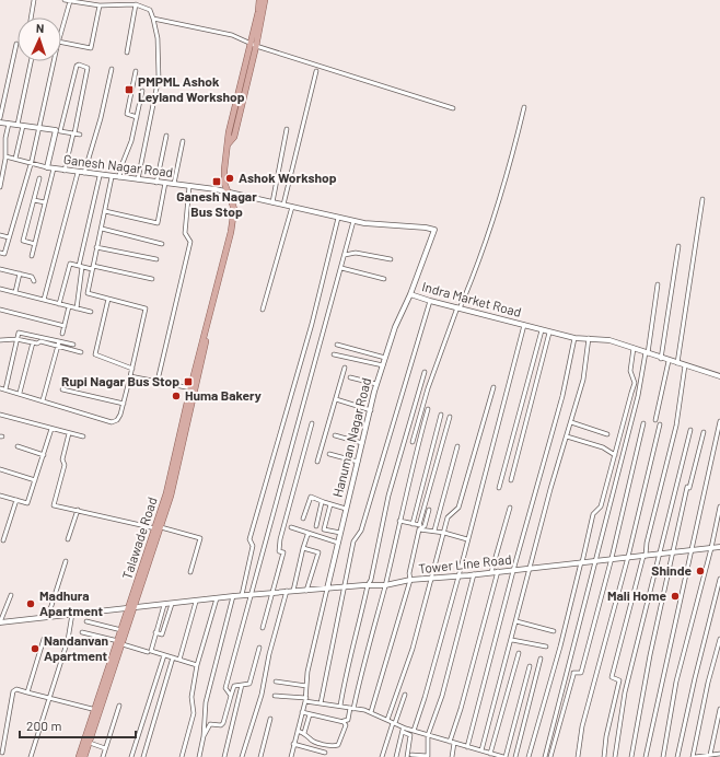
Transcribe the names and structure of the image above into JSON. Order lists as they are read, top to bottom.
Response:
{
  "streets": {
    "main road": ["Talawade Road"],
    "street": [
      "Ganesh Nagar Road",
      "Indra Market Road",
      "Hanuman Nagar Road",
      "Tower Line Road"
    ]
  },
  "crossings": [
    ["Ganesh Nagar Road", "Indra Market Road"],
    ["Ganesh Nagar Road", "Talawade Road"],
    ["Indra Market Road", "Hanuman Nagar Road"],
    ["Indra Market Road", "Talawade Road"],
    ["Hanuman Nagar Road", "Tower Line Road"],
    ["Talawade Road", "Tower Line Road"]
  ],
  "places": {
    "transit": ["PMPML Ashok Leyland Workshop", "Ganesh Nagar Bus Stop", "Rupi Nagar Bus Stop"],
    "other": [
      "Ashok Workshop",
      "Huma Bakery",
      "Shinde",
      "Mali Home",
      "Madhura Apartment",
      "Nandanvan Apartment"
    ]
  },
  "scale_bar": "200 m",
  "north": "top"
}
